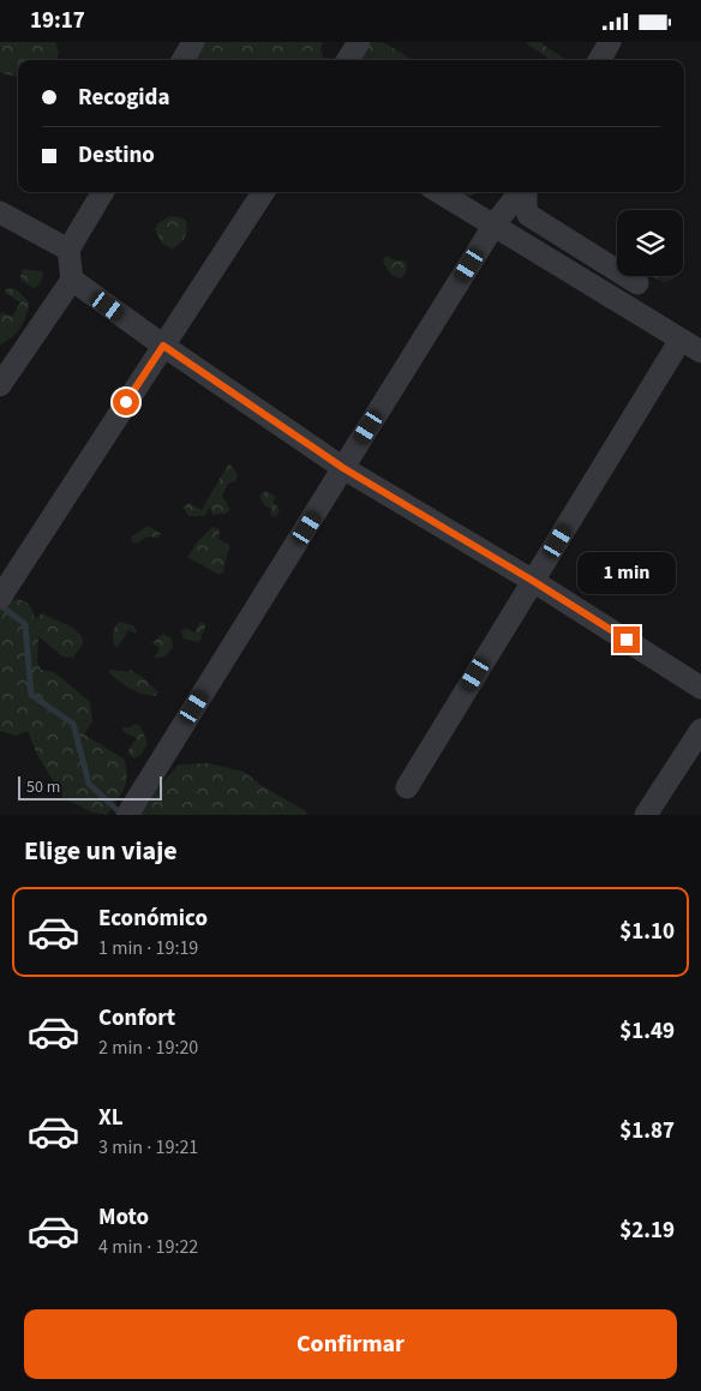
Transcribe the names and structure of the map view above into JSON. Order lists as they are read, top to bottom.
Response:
{
  "scale_bar": "50 m",
  "page": {
    "status": "19:17",
    "banner": ["Recogida", "Destino"],
    "bubble": "1 min",
    "scale": "50 m",
    "heading": "Elige un viaje",
    "list": [
      {
        "name": "Económico",
        "note": "1 min · 19:19",
        "value": "$1.10"
      },
      {
        "name": "Confort",
        "note": "2 min · 19:20",
        "value": "$1.49"
      },
      {
        "name": "XL",
        "note": "3 min · 19:21",
        "value": "$1.87"
      },
      {
        "name": "Moto",
        "note": "4 min · 19:22",
        "value": "$2.19"
      }
    ],
    "buttons": "Confirmar"
  }
}
